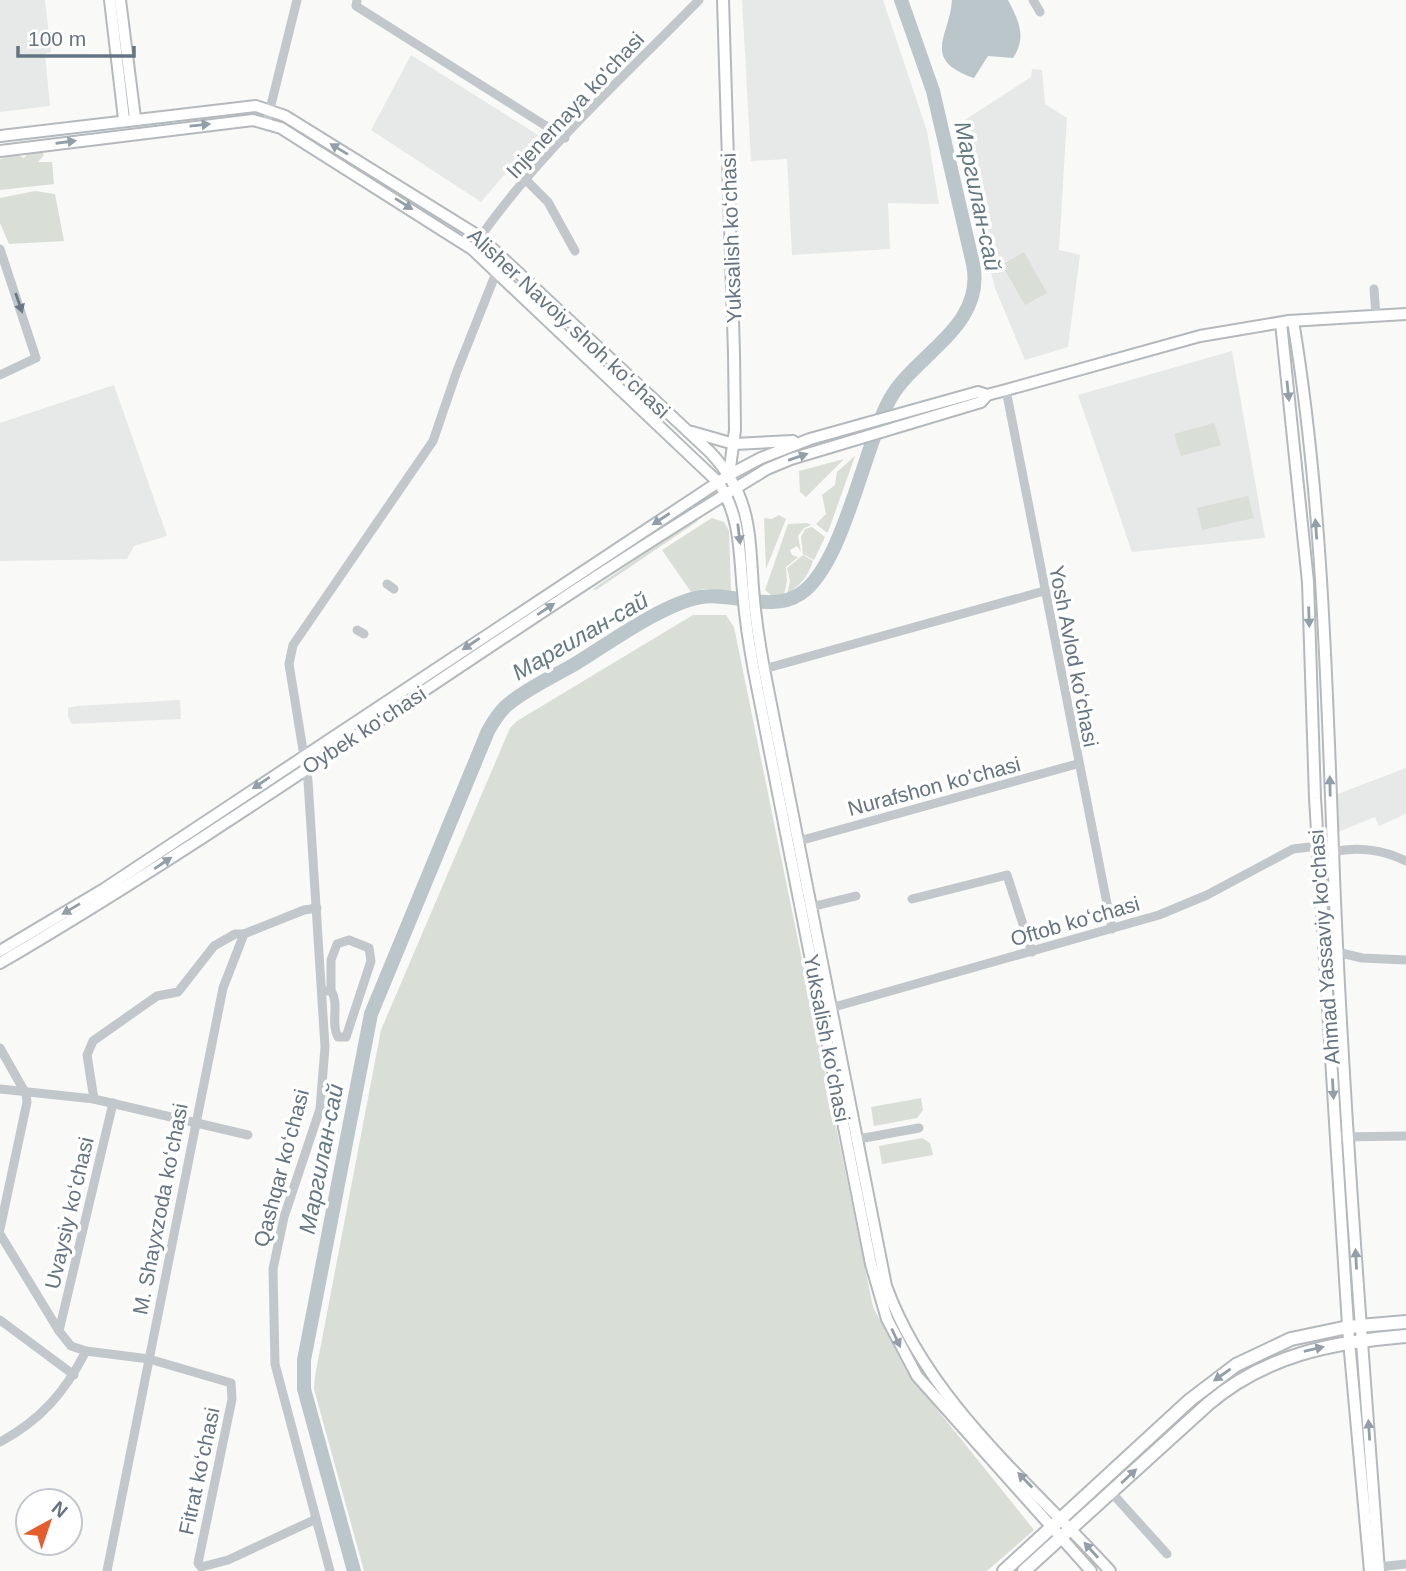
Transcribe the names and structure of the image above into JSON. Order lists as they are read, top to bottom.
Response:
{
  "streets": {
    "main road": [
      "Yuksalish koʻchasi",
      "Alisher Navoiy shoh koʻchasi",
      "Oybek ko‘chasi",
      "Ahmad Yassaviy ko'chasi"
    ],
    "street": [
      "Injenernaya ko'chasi",
      "Yosh Avlod koʻchasi",
      "Nurafshon ko'chasi",
      "Oftob koʻchasi",
      "Qashqar koʻchasi",
      "M. Shayxzoda koʻchasi",
      "Uvaysiy koʻchasi",
      "Fitrat koʻchasi"
    ]
  },
  "crossings": [
    ["Injenernaya ko'chasi", "Alisher Navoiy shoh koʻchasi"],
    ["Yuksalish koʻchasi", "Alisher Navoiy shoh koʻchasi"],
    ["Yuksalish koʻchasi", "Oybek ko‘chasi"],
    ["Yuksalish koʻchasi", "Nurafshon ko'chasi"],
    ["Yuksalish koʻchasi", "Oftob koʻchasi"],
    ["Alisher Navoiy shoh koʻchasi", "Oybek ko‘chasi"],
    ["Alisher Navoiy shoh koʻchasi", "Qashqar koʻchasi"],
    ["Yosh Avlod koʻchasi", "Nurafshon ko'chasi"],
    ["Yosh Avlod koʻchasi", "Oftob koʻchasi"],
    ["Oybek ko‘chasi", "Qashqar koʻchasi"],
    ["Oftob koʻchasi", "Ahmad Yassaviy ko'chasi"],
    ["Qashqar koʻchasi", "Fitrat koʻchasi"],
    ["M. Shayxzoda koʻchasi", "Fitrat koʻchasi"]
  ],
  "water": ["Маргилан-сай"],
  "scale_bar": "100 m",
  "north": "top right"
}
